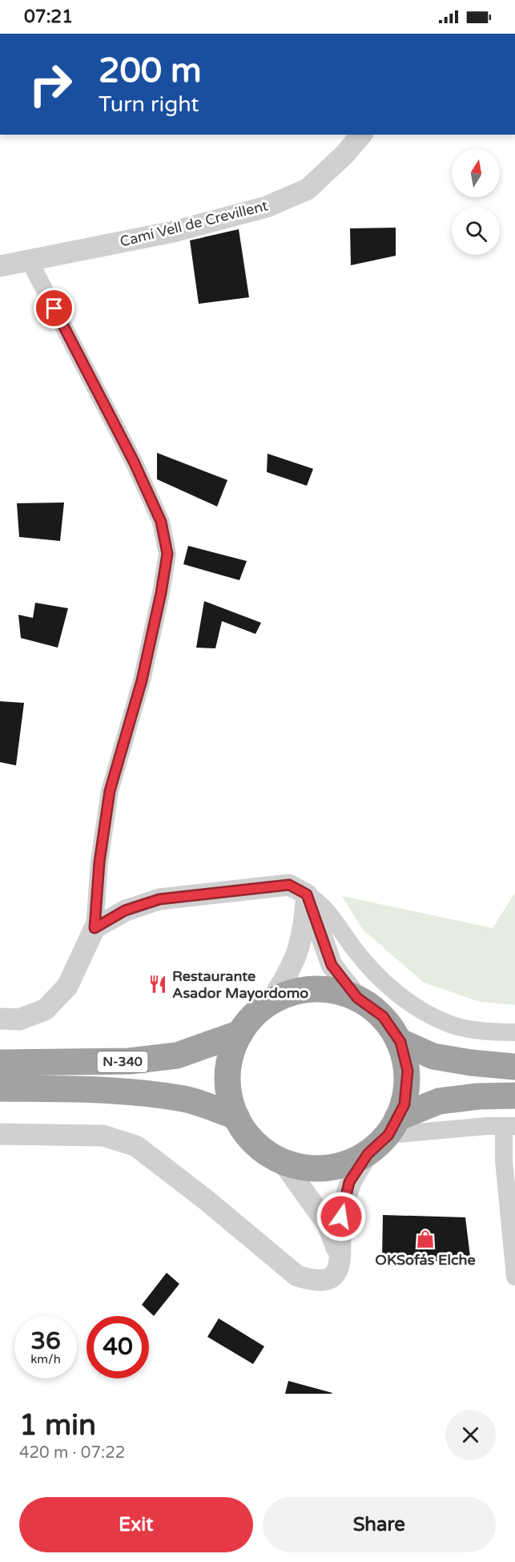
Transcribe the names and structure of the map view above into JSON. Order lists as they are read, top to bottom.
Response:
{
  "streets": {
    "highway": ["N-340"],
    "street": ["Camí Vell de Crevillent"]
  },
  "places": {
    "restaurant": ["Restaurante Asador Mayordomo"],
    "shop": ["OKSofás Elche"]
  },
  "north": "top",
  "page": {
    "status": "07:21",
    "turn": ["200 m", "Turn right"],
    "speed": "36 km/h",
    "limit": "40",
    "heading": ["1 min", "420 m · 07:22"],
    "buttons": ["Exit", "Share"]
  }
}
